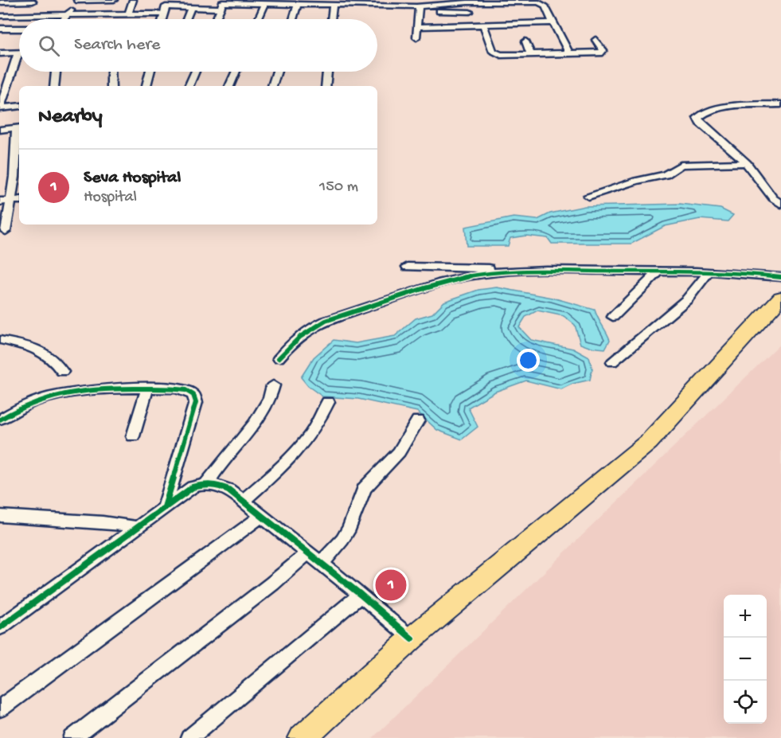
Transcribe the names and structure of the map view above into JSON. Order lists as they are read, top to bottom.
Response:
{
  "page": {
    "search": "Search here",
    "heading": "Nearby",
    "list": [
      {
        "mark": "1",
        "name": "Seva Hospital",
        "note": "Hospital",
        "value": "150 m"
      }
    ],
    "pins": "1",
    "map_buttons": ["+", "−"]
  }
}
